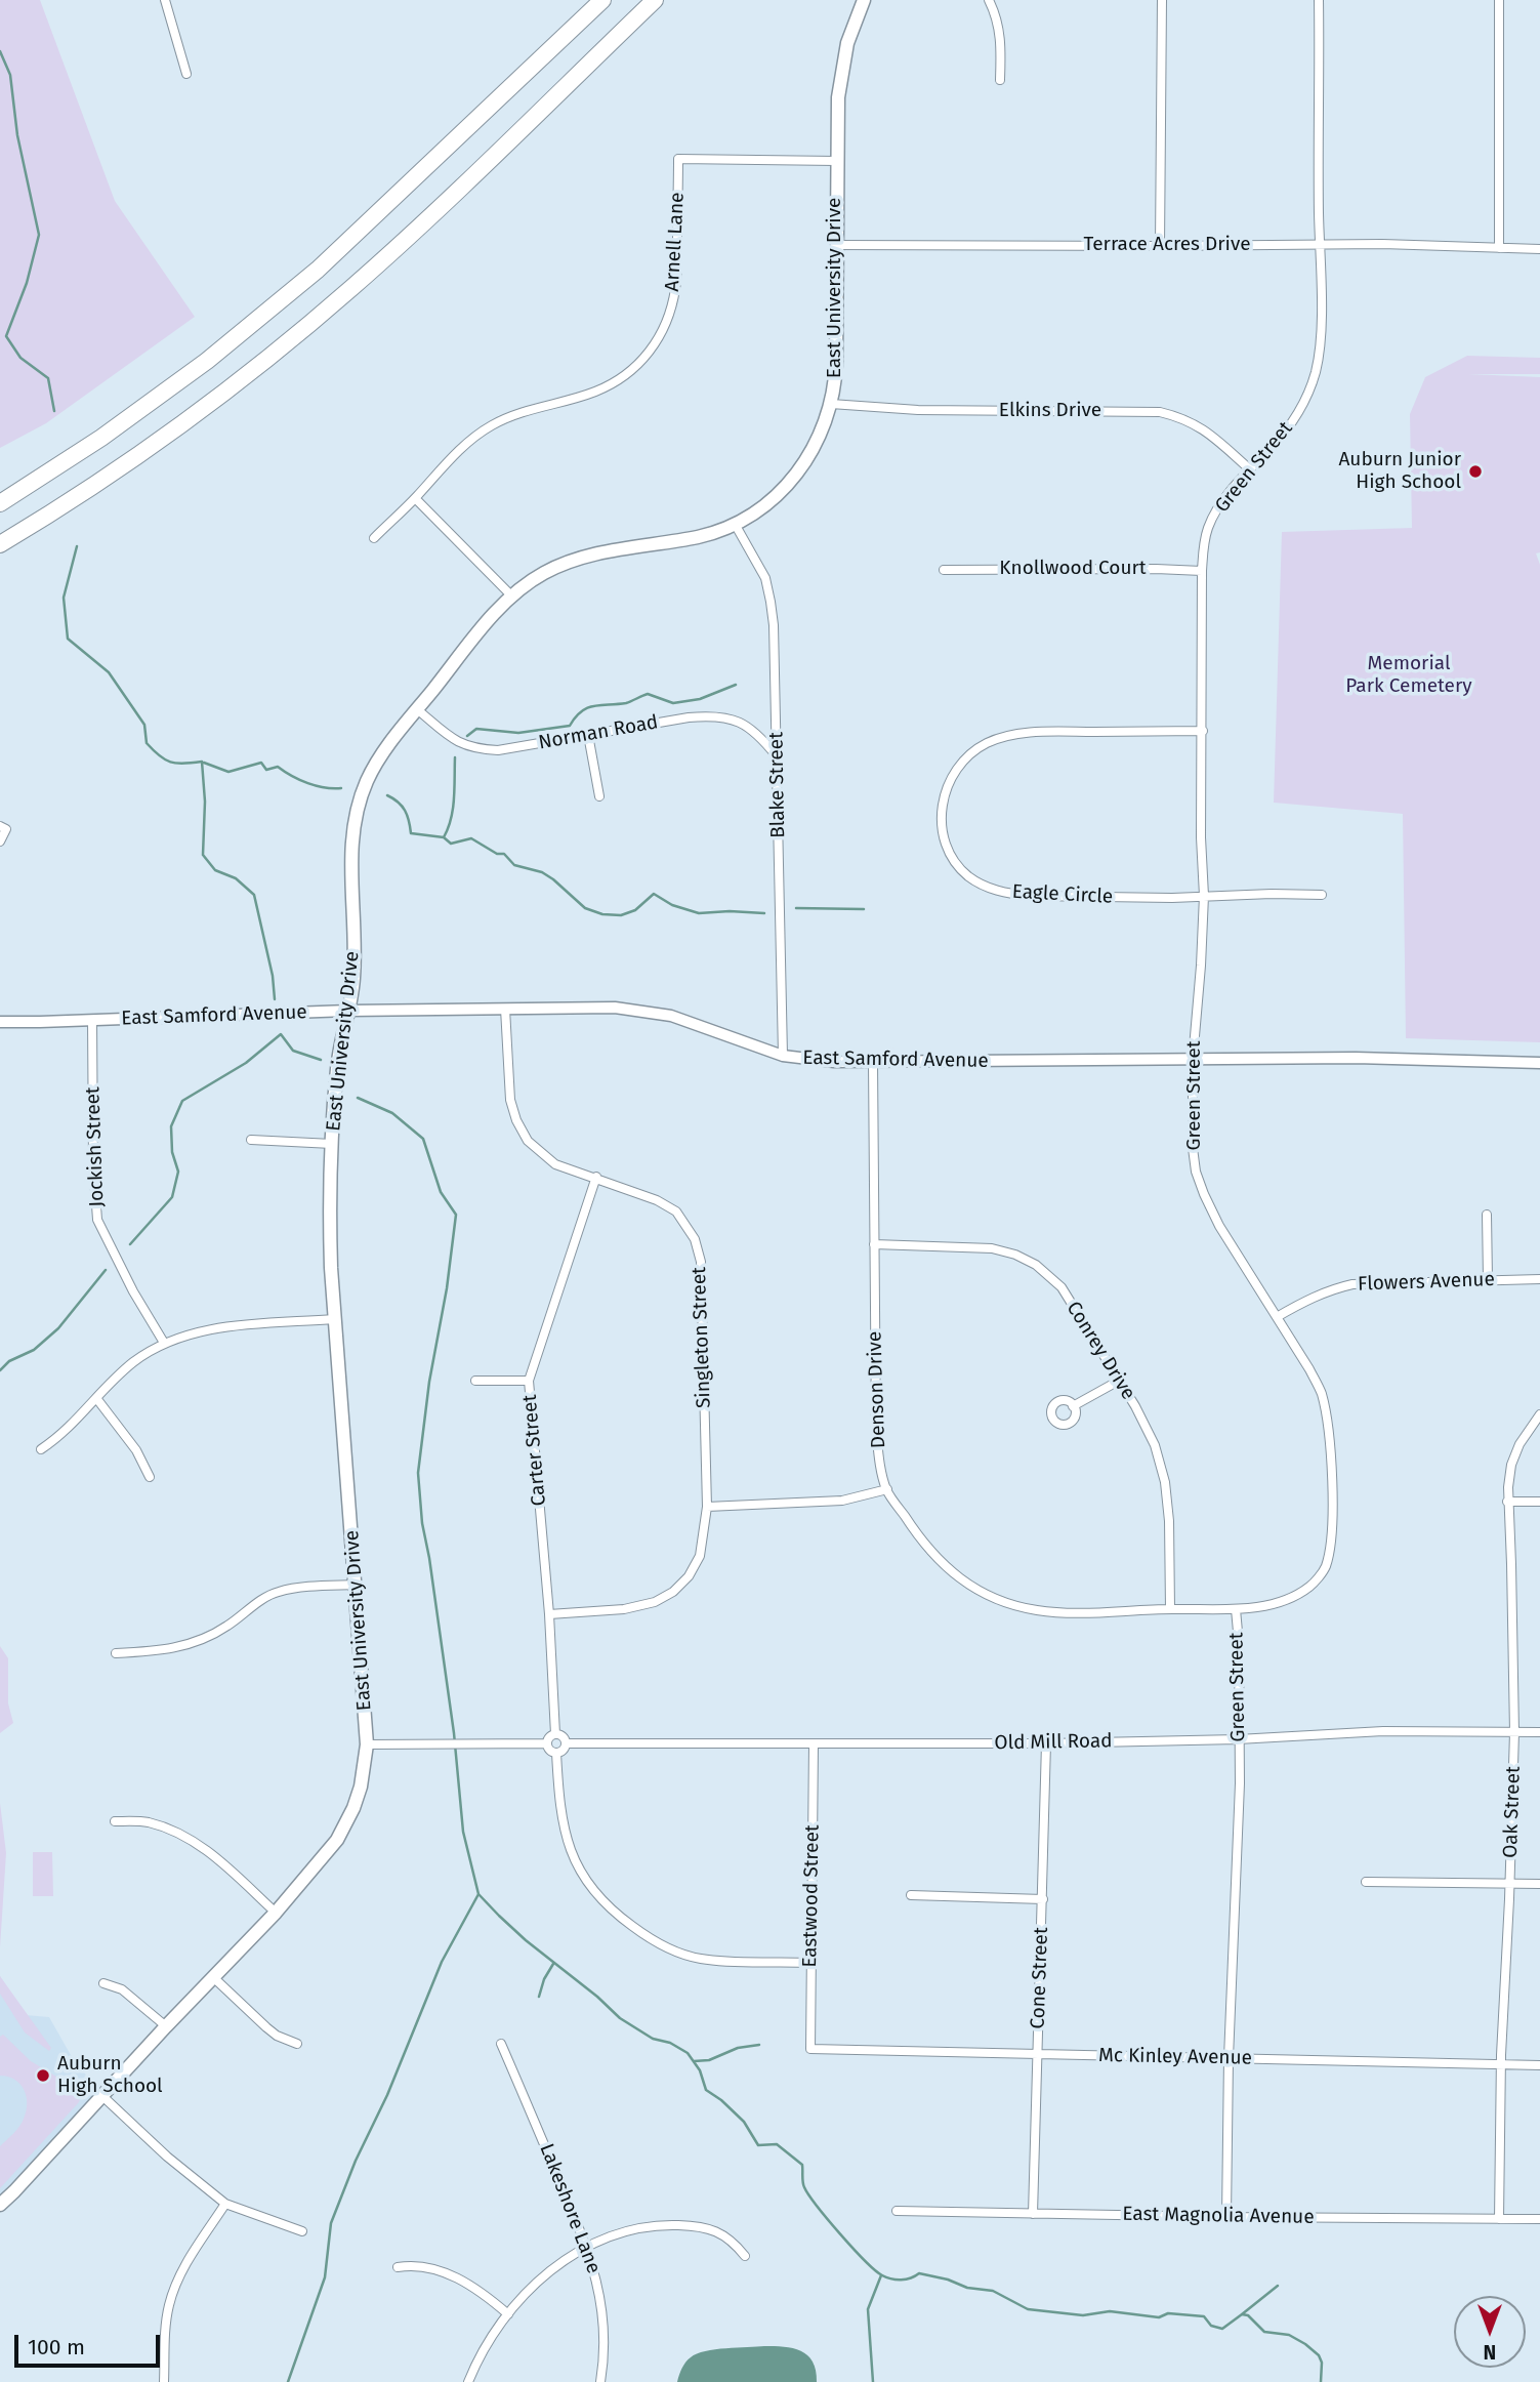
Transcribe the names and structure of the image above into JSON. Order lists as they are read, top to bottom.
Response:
{
  "streets": {
    "main road": ["East University Drive"],
    "street": [
      "Arnell Lane",
      "Terrace Acres Drive",
      "Elkins Drive",
      "Green Street",
      "Knollwood Court",
      "Norman Road",
      "Blake Street",
      "Eagle Circle",
      "East Samford Avenue",
      "Jockish Street",
      "Flowers Avenue",
      "Singleton Street",
      "Conrey Drive",
      "Denson Drive",
      "Carter Street",
      "Old Mill Road",
      "Oak Street",
      "Eastwood Street",
      "Cone Street",
      "Mc Kinley Avenue",
      "Lakeshore Lane",
      "East Magnolia Avenue"
    ]
  },
  "crossings": [
    ["Arnell Lane", "East University Drive"],
    ["Terrace Acres Drive", "East University Drive"],
    ["Terrace Acres Drive", "Green Street"],
    ["East University Drive", "Elkins Drive"],
    ["East University Drive", "Norman Road"],
    ["East University Drive", "Blake Street"],
    ["East University Drive", "East Samford Avenue"],
    ["Elkins Drive", "Green Street"],
    ["Green Street", "Knollwood Court"],
    ["Green Street", "Eagle Circle"],
    ["Green Street", "East Samford Avenue"],
    ["Green Street", "Flowers Avenue"],
    ["Green Street", "Denson Drive"],
    ["Green Street", "Old Mill Road"],
    ["Green Street", "Mc Kinley Avenue"],
    ["Green Street", "East Magnolia Avenue"],
    ["Norman Road", "Blake Street"],
    ["Blake Street", "East Samford Avenue"],
    ["East Samford Avenue", "Jockish Street"],
    ["East Samford Avenue", "Singleton Street"],
    ["East Samford Avenue", "Denson Drive"],
    ["Singleton Street", "Carter Street"],
    ["Conrey Drive", "Denson Drive"],
    ["Carter Street", "Old Mill Road"],
    ["Old Mill Road", "Oak Street"],
    ["Old Mill Road", "Eastwood Street"],
    ["Old Mill Road", "Cone Street"],
    ["Oak Street", "Mc Kinley Avenue"],
    ["Oak Street", "East Magnolia Avenue"],
    ["Eastwood Street", "Mc Kinley Avenue"],
    ["Cone Street", "Mc Kinley Avenue"],
    ["Cone Street", "East Magnolia Avenue"]
  ],
  "parks": ["Memorial Park Cemetery"],
  "places": ["Auburn Junior High School", "Auburn High School"],
  "scale_bar": "100 m",
  "north": "bottom"
}
